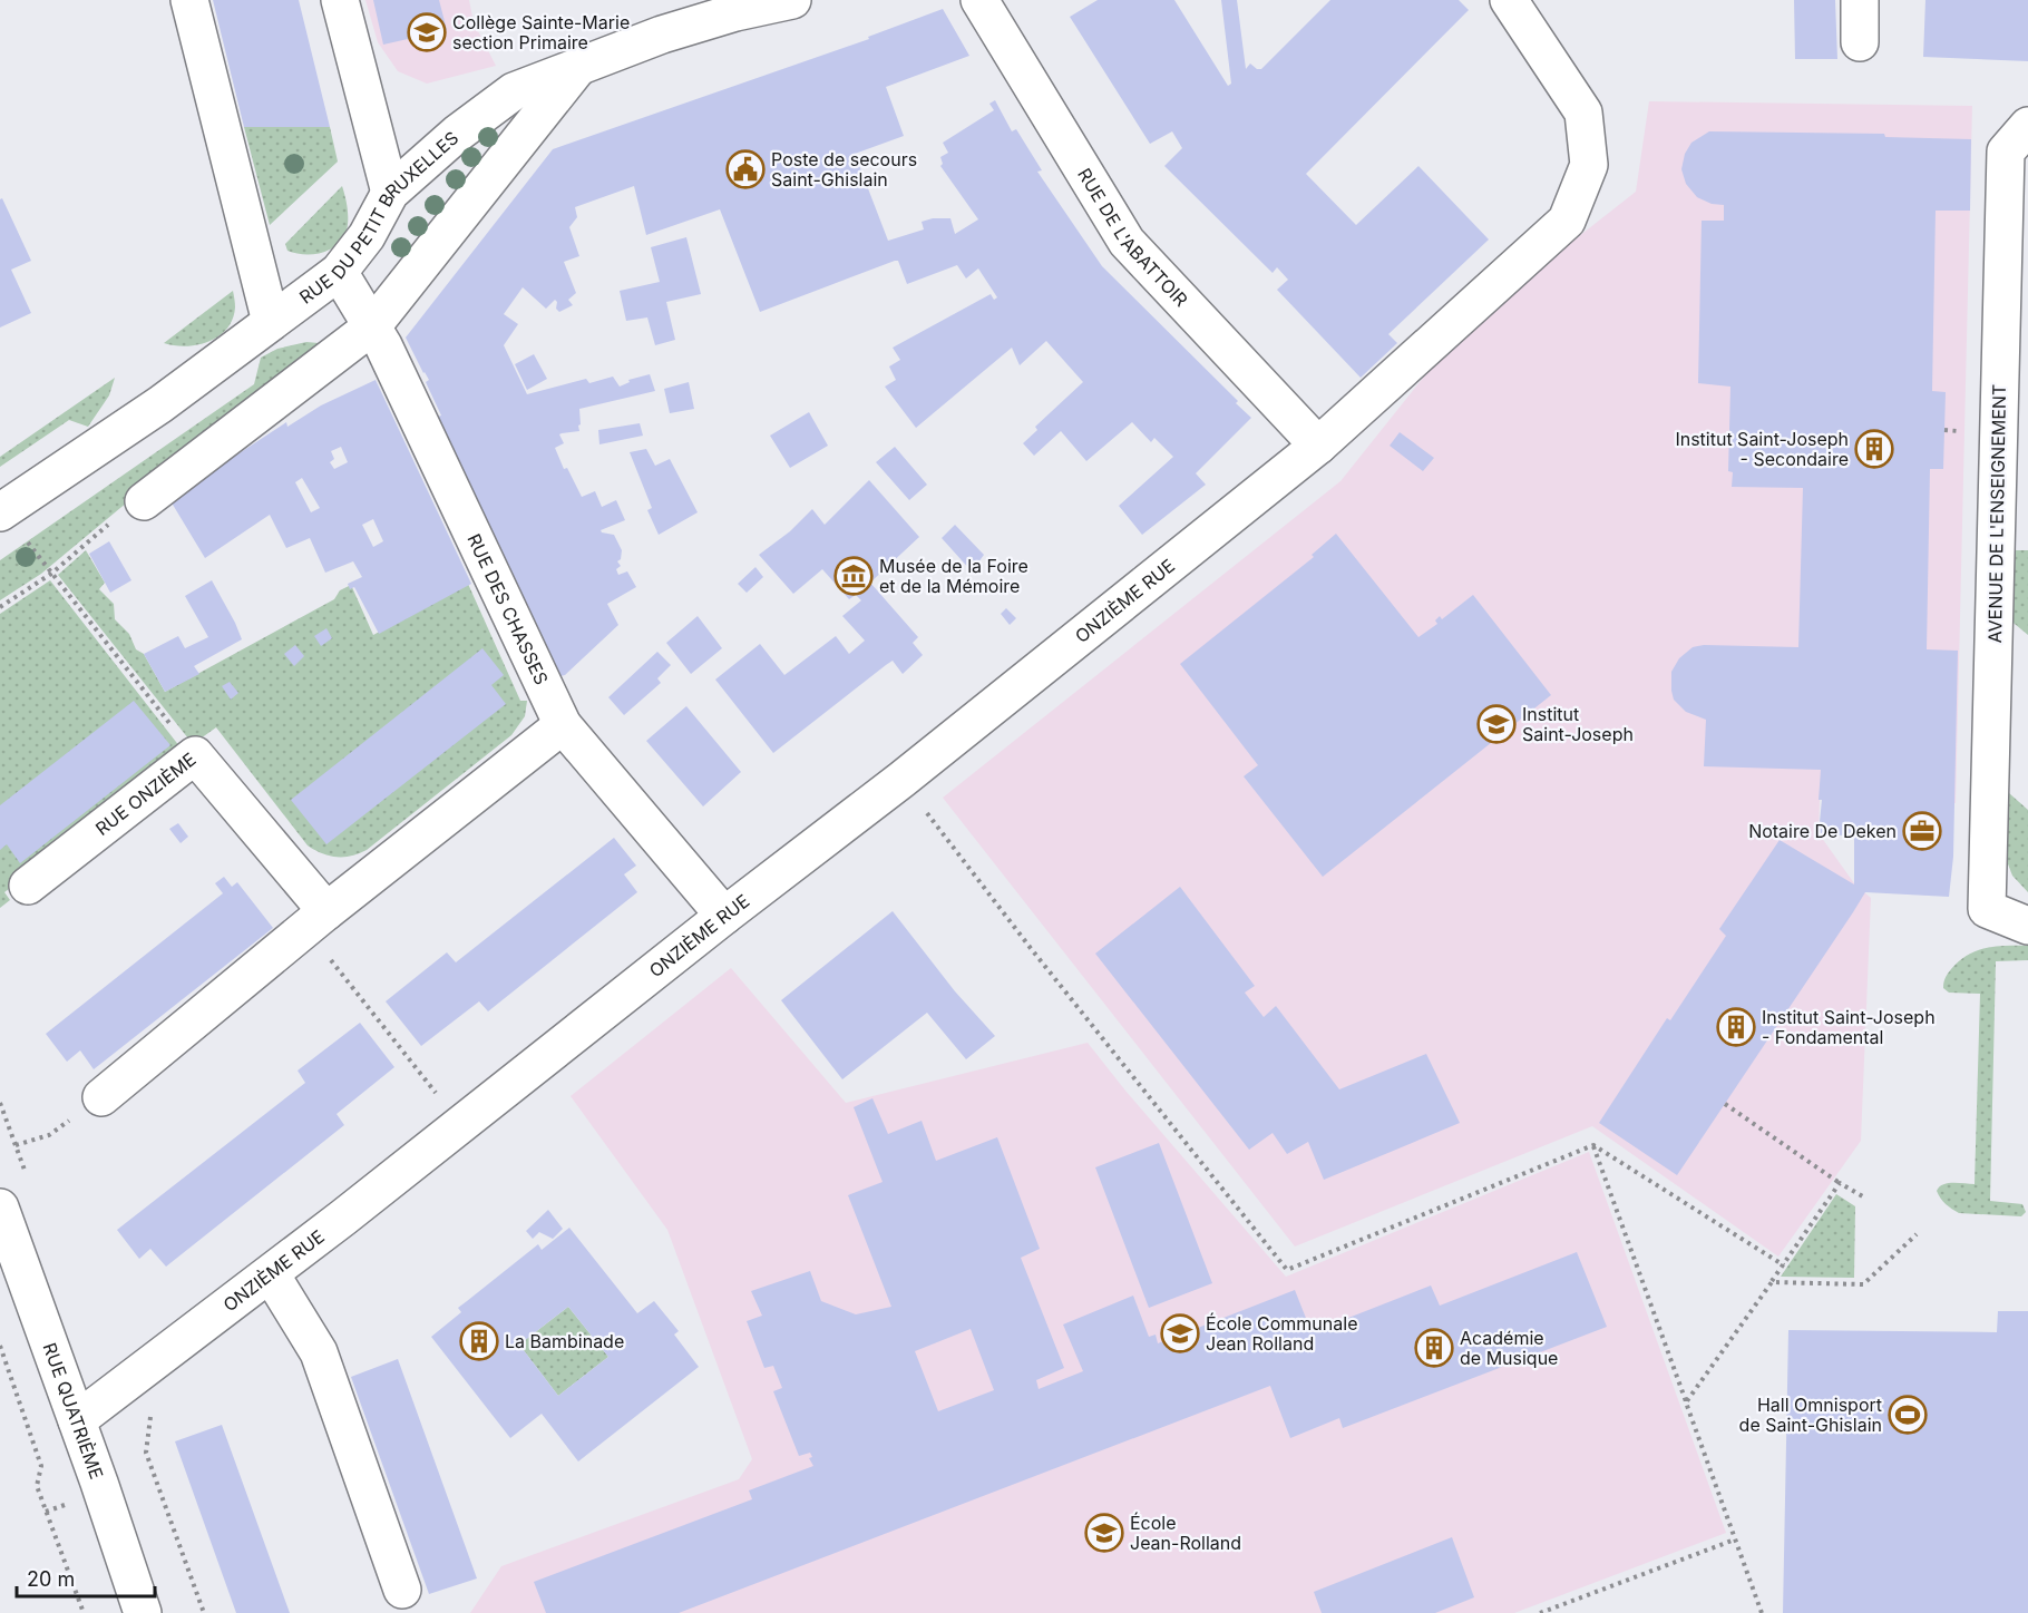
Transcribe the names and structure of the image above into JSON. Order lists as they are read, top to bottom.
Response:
{
  "streets": {
    "street": [
      "RUE DU PETIT BRUXELLES",
      "RUE DE L'ABATTOIR",
      "AVENUE DE L'ENSEIGNEMENT",
      "ONZIÈME RUE",
      "RUE DES CHASSES",
      "RUE ONZIÈME",
      "RUE QUATRIÈME"
    ]
  },
  "crossings": [
    ["RUE DU PETIT BRUXELLES", "RUE DES CHASSES"],
    ["RUE DE L'ABATTOIR", "ONZIÈME RUE"],
    ["ONZIÈME RUE", "RUE DES CHASSES"],
    ["ONZIÈME RUE", "RUE QUATRIÈME"]
  ],
  "places": {
    "school or university": [
      "Collège Sainte-Marie section Primaire",
      "Institut Saint-Joseph",
      "École Communale Jean Rolland",
      "École Jean-Rolland"
    ],
    "public building": ["Poste de secours Saint-Ghislain"],
    "building": [
      "Institut Saint-Joseph - Secondaire",
      "Institut Saint-Joseph - Fondamental",
      "La Bambinade",
      "Académie de Musique"
    ],
    "museum": ["Musée de la Foire et de la Mémoire"],
    "office": ["Notaire De Deken"],
    "sports": ["Hall Omnisport de Saint-Ghislain"]
  },
  "scale_bar": "20 m"
}
